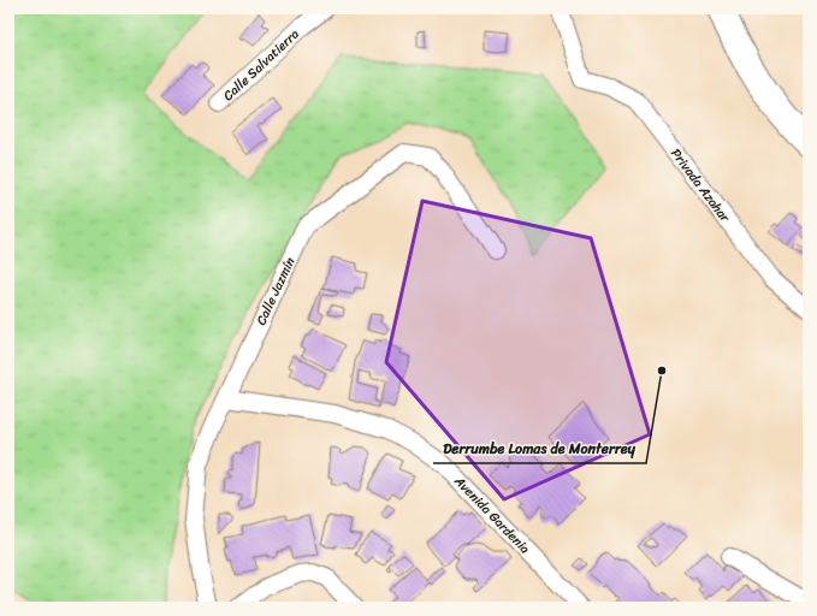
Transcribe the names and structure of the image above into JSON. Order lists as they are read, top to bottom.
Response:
{
  "streets": {
    "street": [
      "Calle Salvatierra",
      "Privada Azahar",
      "Calle Jazmín",
      "Avenida Gardenia"
    ]
  },
  "crossings": [
    ["Calle Jazmín", "Avenida Gardenia"]
  ],
  "places": ["Derrumbe Lomas de Monterrey"]
}
